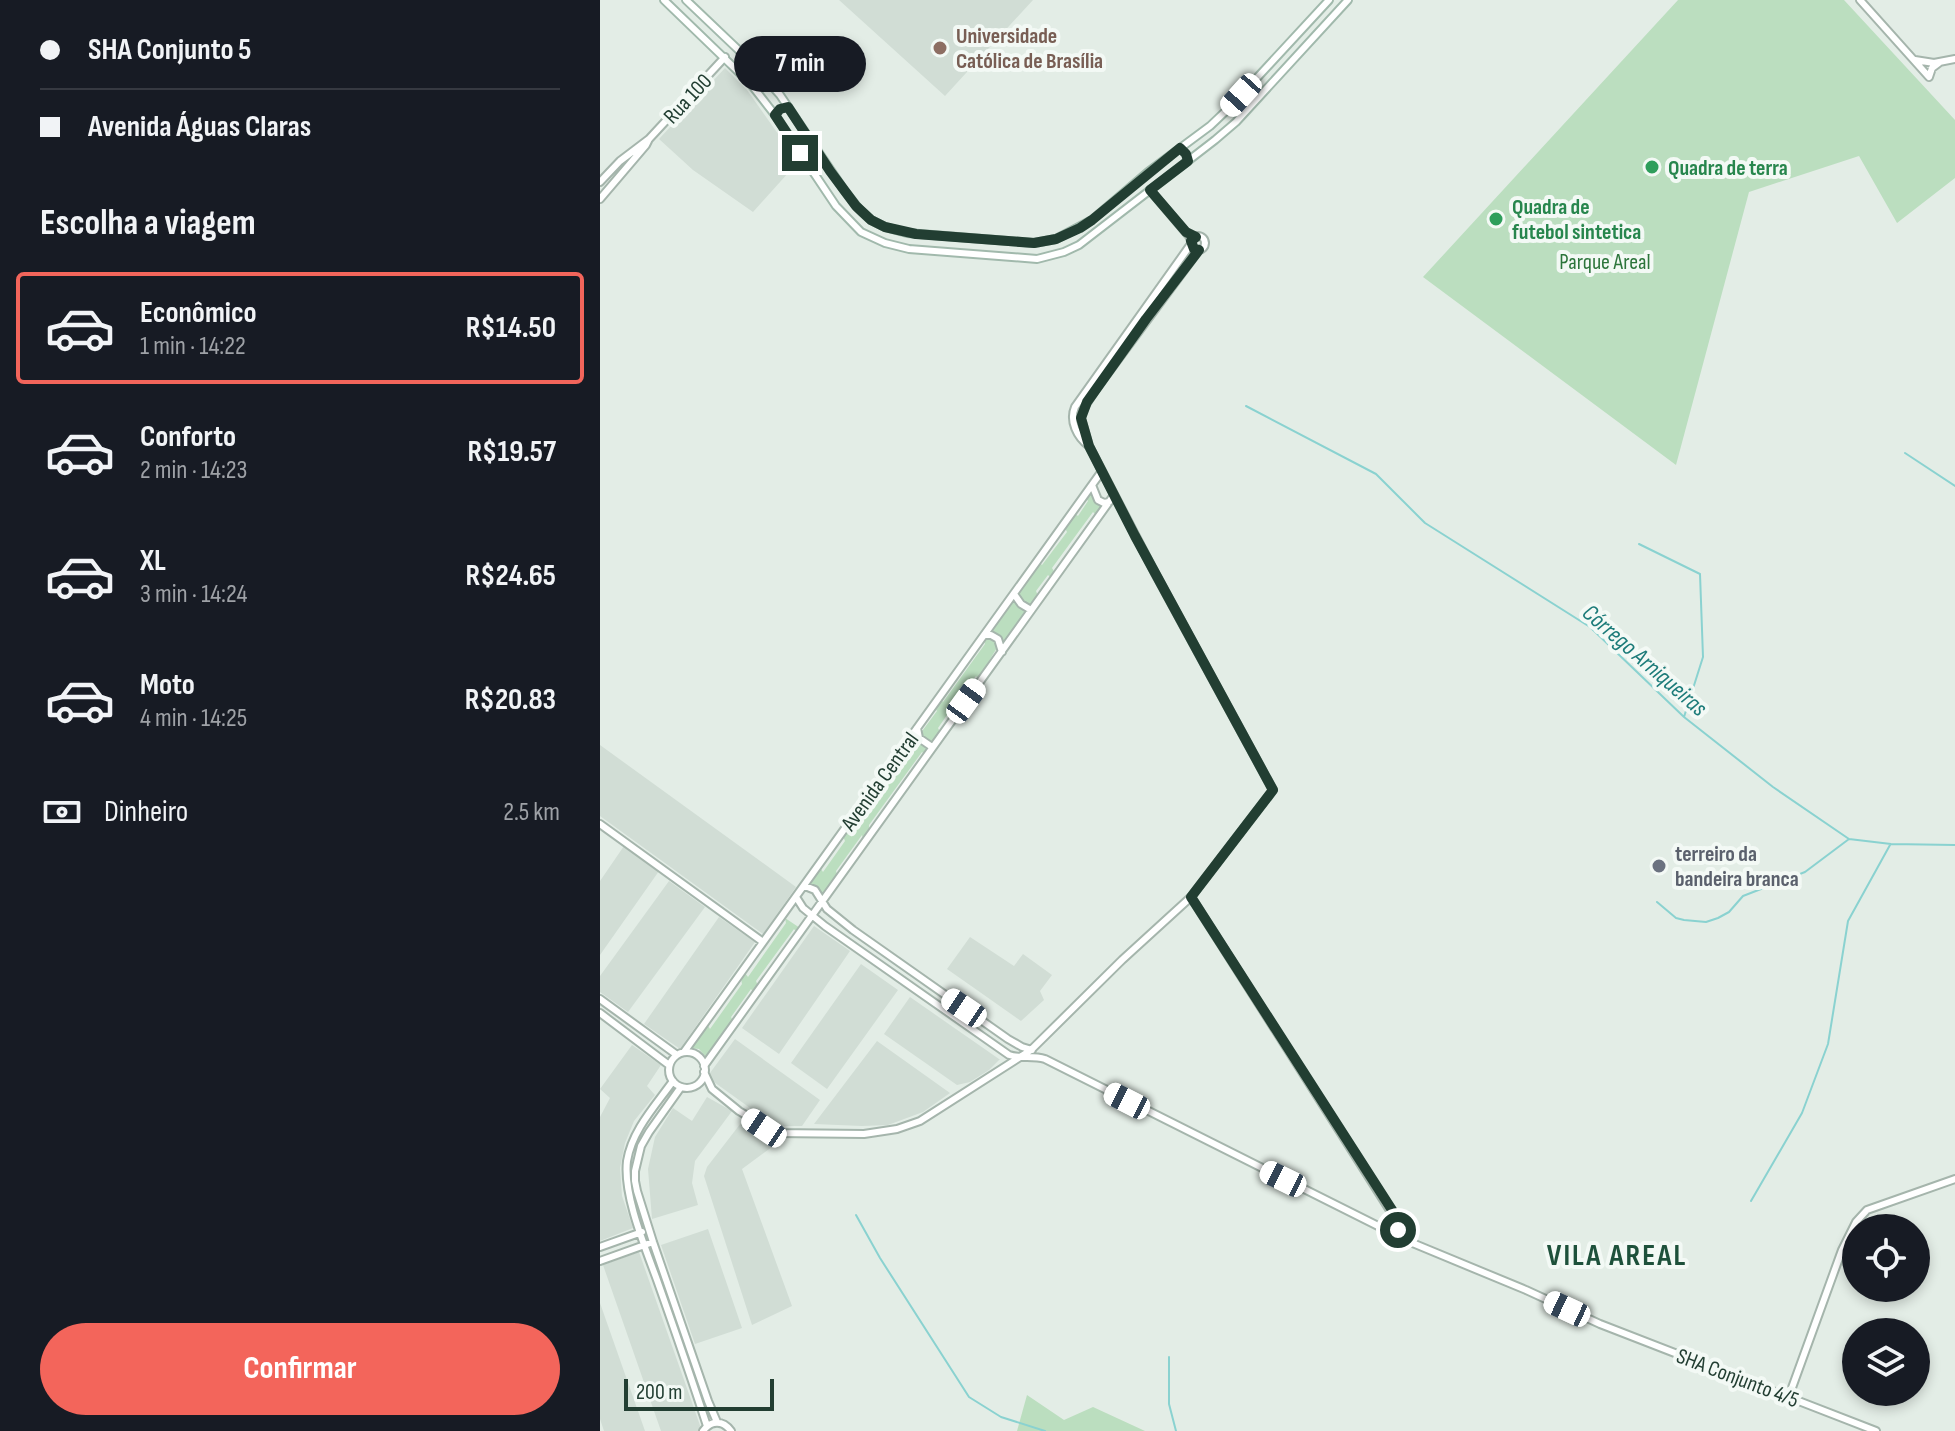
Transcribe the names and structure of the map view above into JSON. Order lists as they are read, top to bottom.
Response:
{
  "streets": {
    "street": ["Rua 100", "Avenida Central", "SHA Conjunto 4/5"]
  },
  "crossings": [
    ["Avenida Central", "SHA Conjunto 4/5"]
  ],
  "districts": ["VILA AREAL"],
  "water": ["Córrego Arniqueiras"],
  "parks": ["Parque Areal"],
  "places": [
    "Universidade Católica de Brasília",
    "Quadra de terra",
    "Quadra de futebol sintetica",
    "terreiro da bandeira branca"
  ],
  "scale_bar": "200 m",
  "page": {
    "banner": ["SHA Conjunto 5", "Avenida Águas Claras"],
    "bubble": "7 min",
    "heading": "Escolha a viagem",
    "list": [
      {
        "name": "Econômico",
        "note": "1 min · 14:22",
        "value": "R$14.50"
      },
      {
        "name": "Conforto",
        "note": "2 min · 14:23",
        "value": "R$19.57"
      },
      {
        "name": "XL",
        "note": "3 min · 14:24",
        "value": "R$24.65"
      },
      {
        "name": "Moto",
        "note": "4 min · 14:25",
        "value": "R$20.83"
      }
    ],
    "pay": ["Dinheiro", "2.5 km"],
    "buttons": "Confirmar",
    "scale": "200 m"
  }
}
